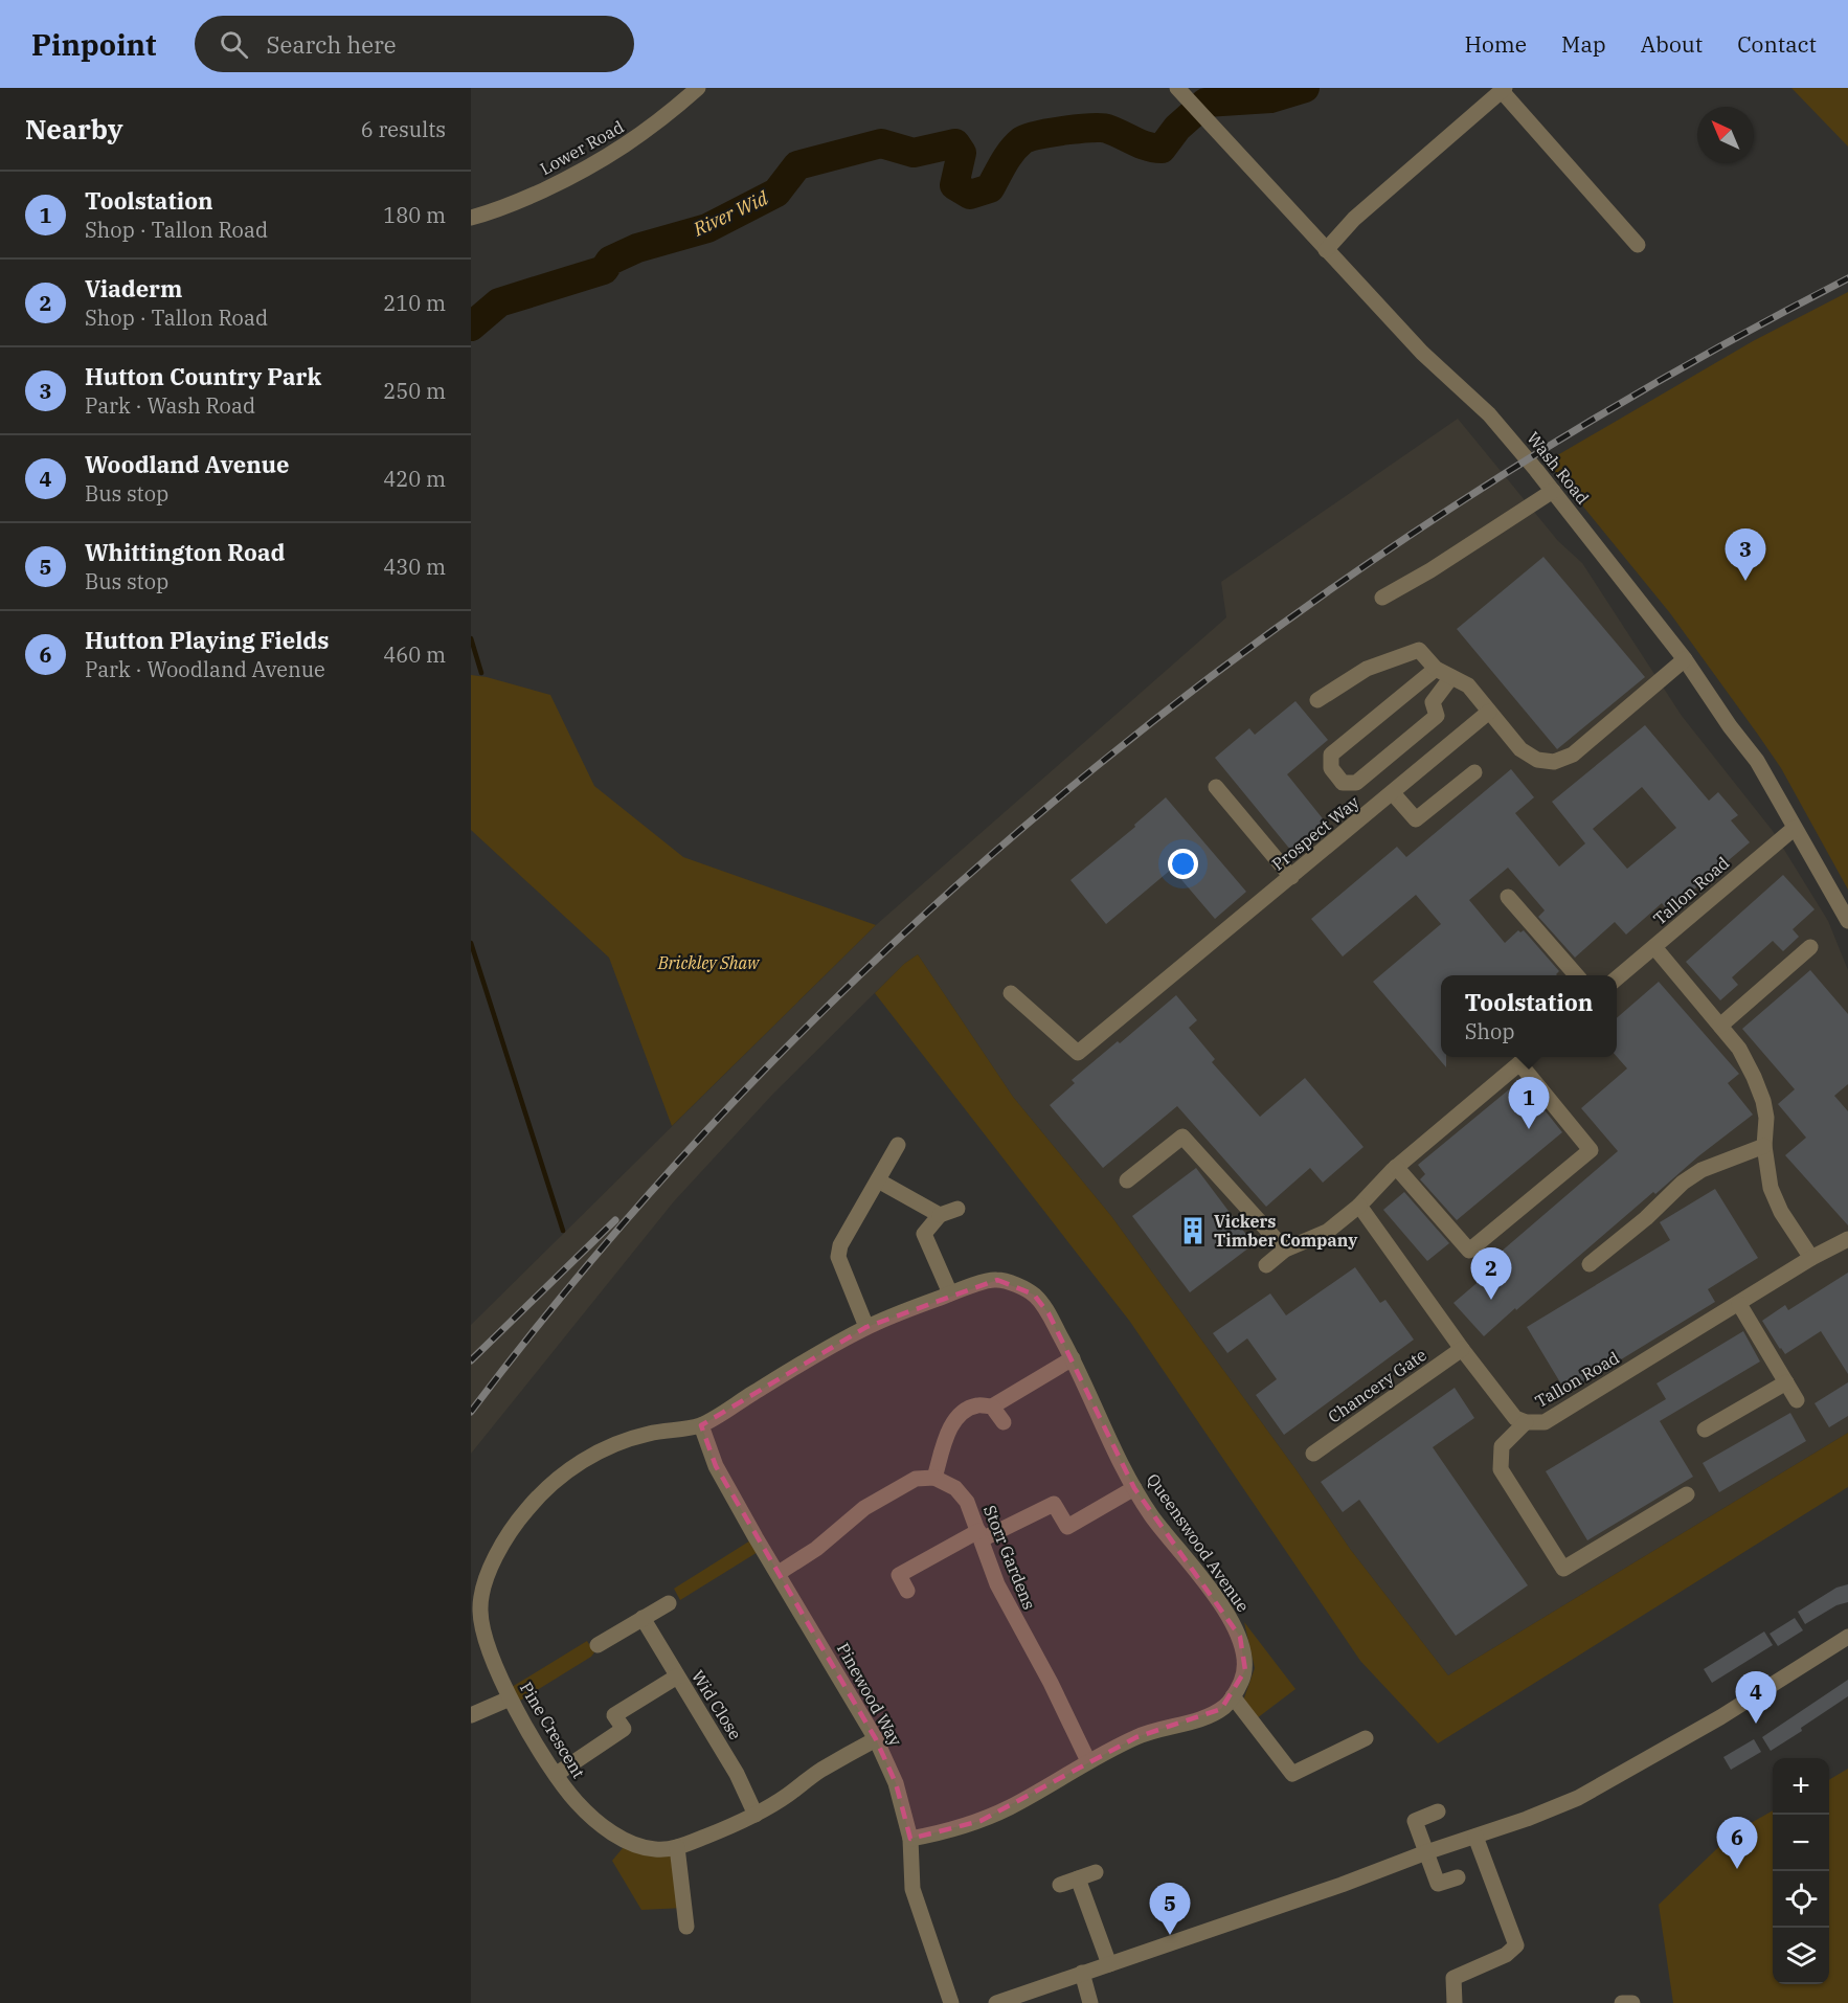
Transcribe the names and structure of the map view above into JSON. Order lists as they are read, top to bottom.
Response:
{
  "streets": {
    "street": [
      "Lower Road",
      "Wash Road",
      "Prospect Way",
      "Tallon Road",
      "Chancery Gate",
      "Queenswood Avenue",
      "Storr Gardens",
      "Pinewood Way",
      "Wid Close",
      "Pine Crescent"
    ]
  },
  "crossings": [
    ["Wash Road", "Tallon Road"],
    ["Tallon Road", "Chancery Gate"],
    ["Queenswood Avenue", "Storr Gardens"],
    ["Queenswood Avenue", "Pinewood Way"],
    ["Queenswood Avenue", "Pine Crescent"],
    ["Pinewood Way", "Pine Crescent"],
    ["Wid Close", "Pine Crescent"]
  ],
  "water": ["River Wid"],
  "parks": ["Brickley Shaw"],
  "places": {
    "building": ["Vickers Timber Company"]
  },
  "north": "top left",
  "page": {
    "header": "Pinpoint",
    "search": "Search here",
    "nav": [
      "Home",
      "Map",
      "About",
      "Contact"
    ],
    "heading": ["Nearby", "6 results"],
    "list": [
      {
        "mark": "1",
        "name": "Toolstation",
        "note": "Shop · Tallon Road",
        "value": "180 m"
      },
      {
        "mark": "2",
        "name": "Viaderm",
        "note": "Shop · Tallon Road",
        "value": "210 m"
      },
      {
        "mark": "3",
        "name": "Hutton Country Park",
        "note": "Park · Wash Road",
        "value": "250 m"
      },
      {
        "mark": "4",
        "name": "Woodland Avenue",
        "note": "Bus stop",
        "value": "420 m"
      },
      {
        "mark": "5",
        "name": "Whittington Road",
        "note": "Bus stop",
        "value": "430 m"
      },
      {
        "mark": "6",
        "name": "Hutton Playing Fields",
        "note": "Park · Woodland Avenue",
        "value": "460 m"
      }
    ],
    "pins": [
      "3",
      "1",
      "2",
      "4",
      "6",
      "5"
    ],
    "popup": ["Toolstation", "Shop"],
    "map_buttons": ["+", "−"]
  }
}
